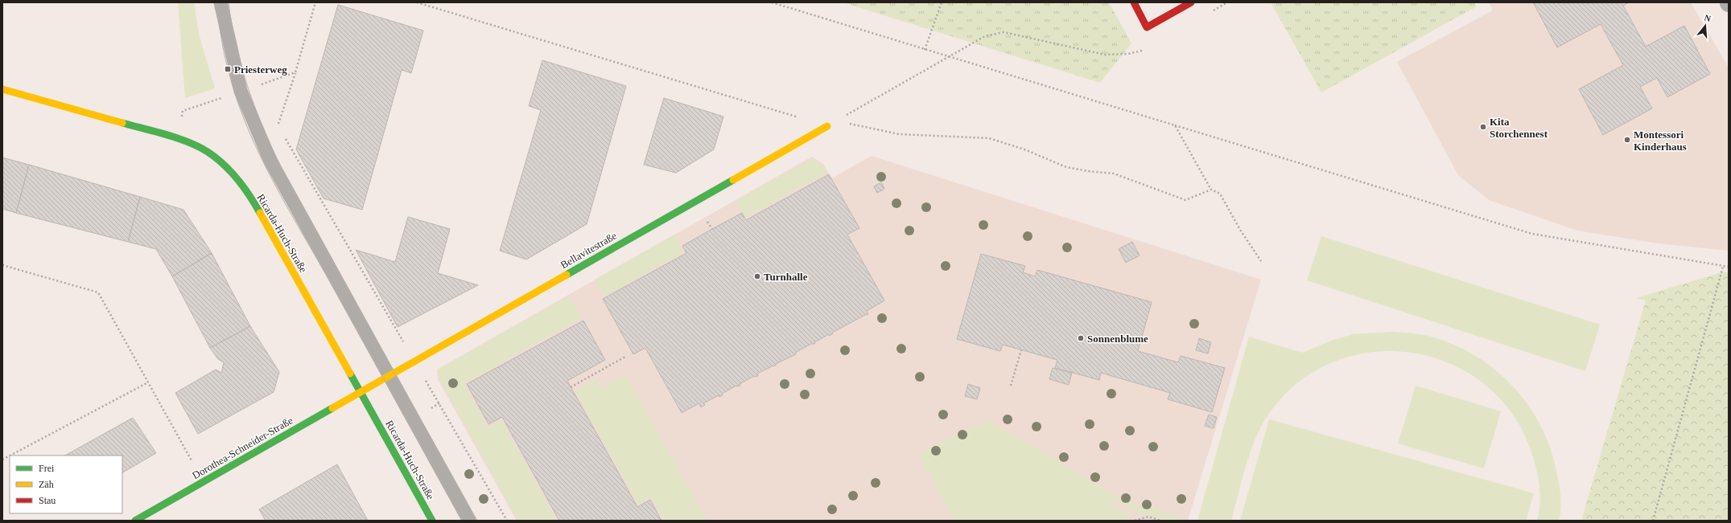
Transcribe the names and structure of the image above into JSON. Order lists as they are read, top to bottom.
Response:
{
  "streets": {
    "street": ["Ricarda-Huch-Straße", "Bellavitestraße", "Dorothea-Schneider-Straße"]
  },
  "crossings": [
    ["Ricarda-Huch-Straße", "Bellavitestraße"],
    ["Ricarda-Huch-Straße", "Dorothea-Schneider-Straße"],
    ["Bellavitestraße", "Dorothea-Schneider-Straße"]
  ],
  "places": {
    "transit": ["Priesterweg"],
    "other": [
      "Kita Storchennest",
      "Montessori Kinderhaus",
      "Turnhalle",
      "Sonnenblume"
    ]
  },
  "legend": ["Frei", "Zäh", "Stau"],
  "north": "top"
}
